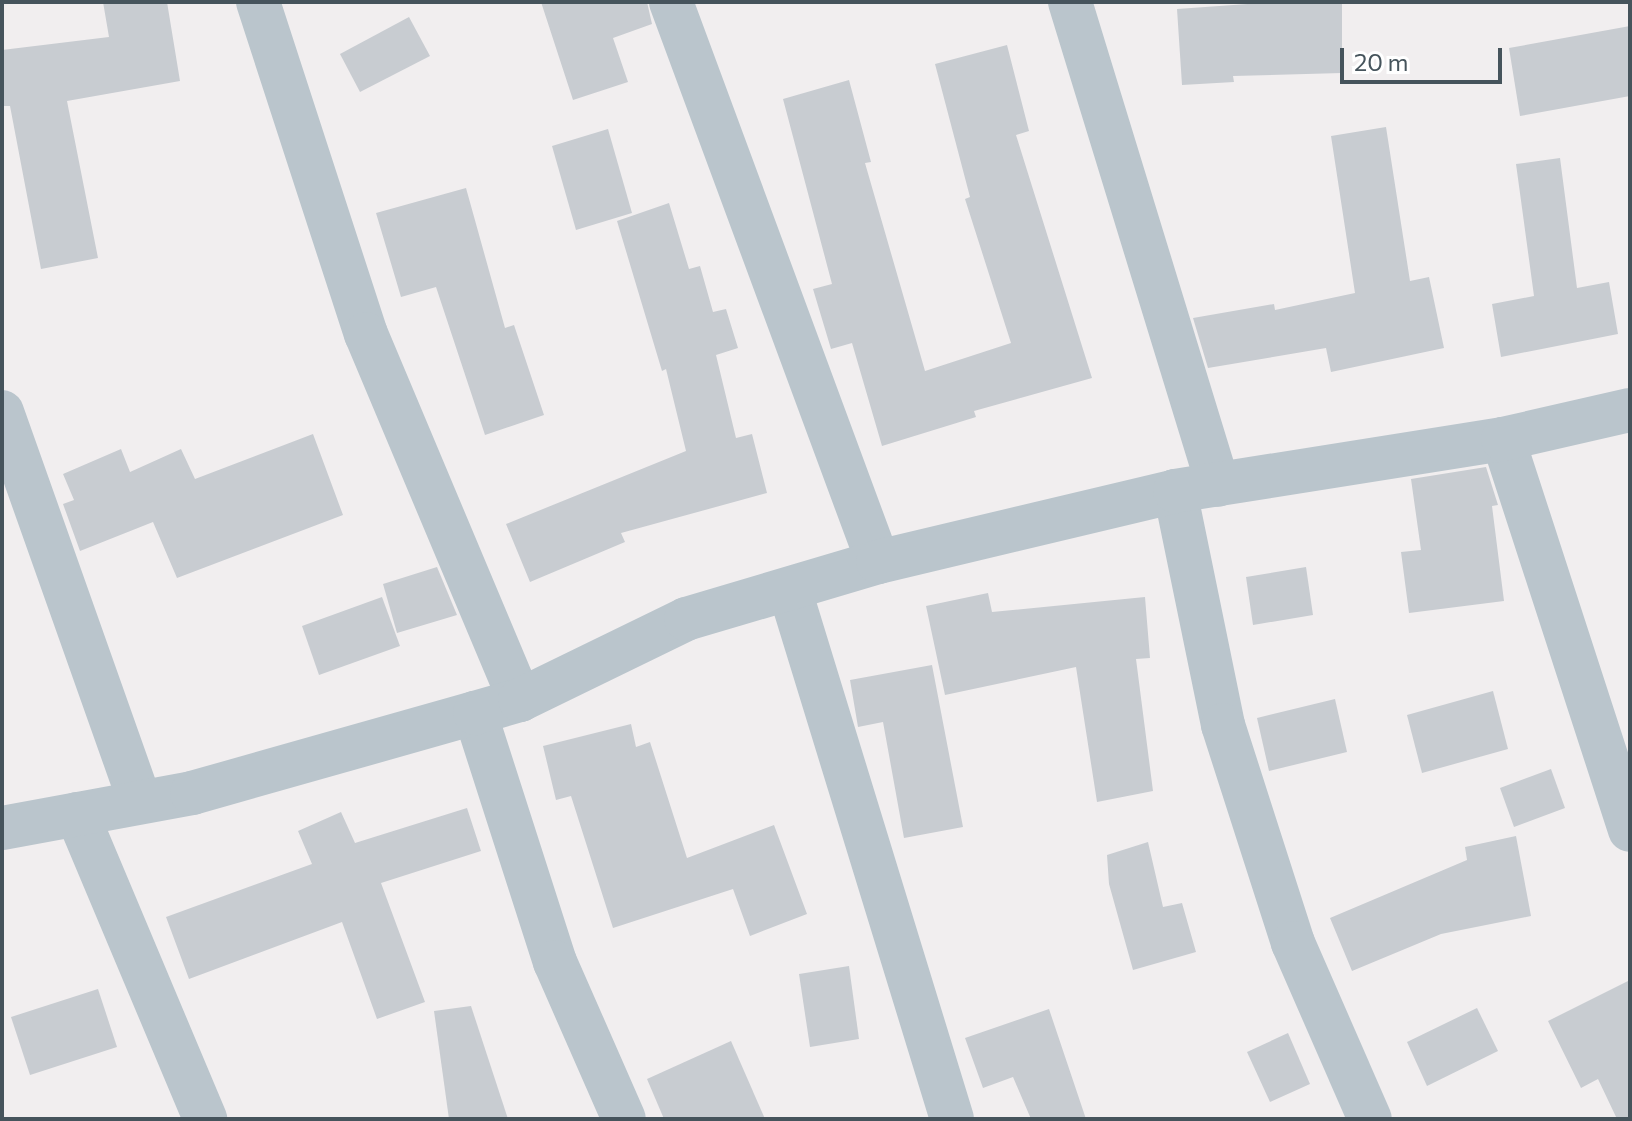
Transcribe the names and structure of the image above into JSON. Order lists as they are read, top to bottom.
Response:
{
  "scale_bar": "20 m"
}
